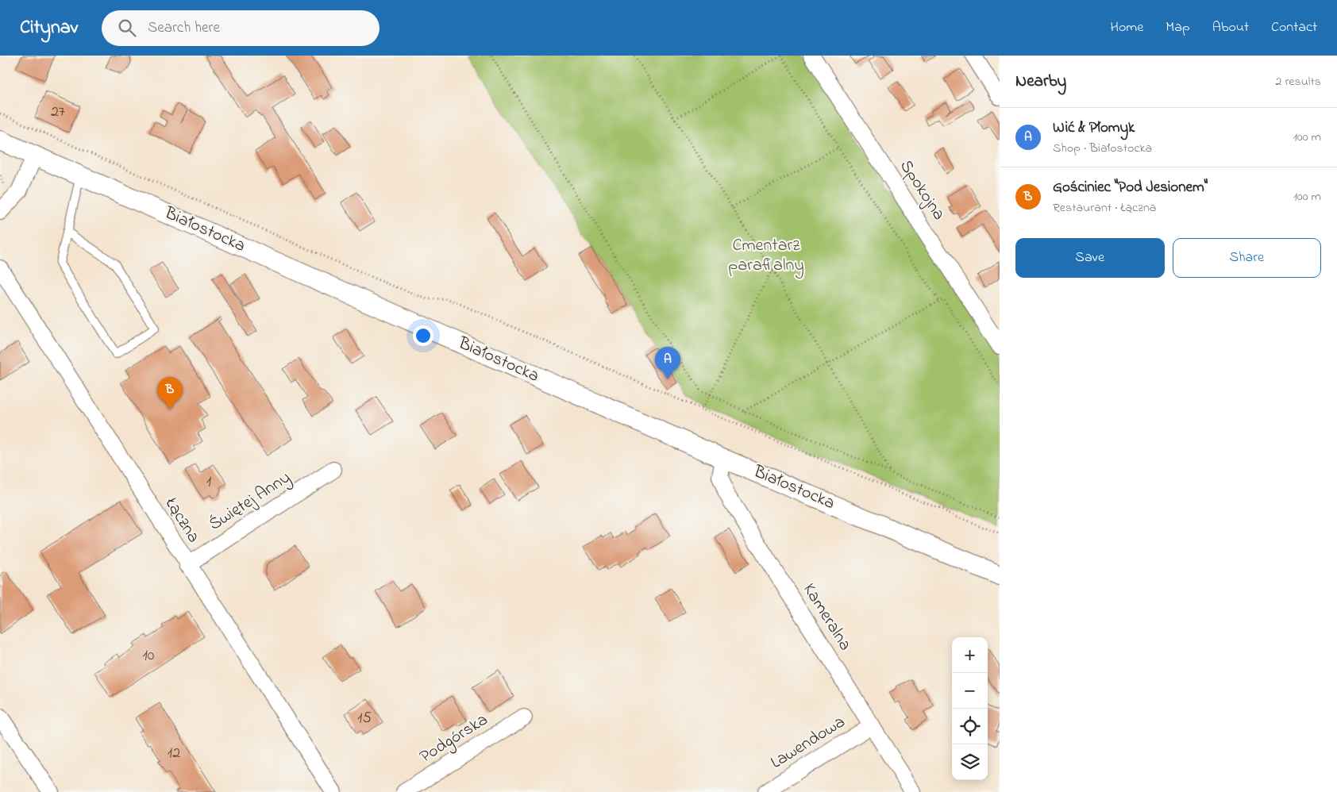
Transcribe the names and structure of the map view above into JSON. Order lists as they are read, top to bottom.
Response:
{
  "streets": {
    "street": [
      "Spokojna",
      "Białostocka",
      "Świętej Anny",
      "Łączna",
      "Kameralna",
      "Podgórska",
      "Lawendowa"
    ]
  },
  "crossings": [
    ["Białostocka", "Kameralna"],
    ["Świętej Anny", "Łączna"],
    ["Kameralna", "Lawendowa"]
  ],
  "parks": ["Cmentarz parafialny"],
  "house_numbers": [
    "27",
    "1",
    "10",
    "15",
    "12"
  ],
  "page": {
    "header": "Citynav",
    "search": "Search here",
    "nav": [
      "Home",
      "Map",
      "About",
      "Contact"
    ],
    "heading": ["Nearby", "2 results"],
    "list": [
      {
        "mark": "A",
        "name": "Wić & Płomyk",
        "note": "Shop · Białostocka",
        "value": "100 m"
      },
      {
        "mark": "B",
        "name": "Gościniec \"Pod Jesionem\"",
        "note": "Restaurant · Łączna",
        "value": "100 m"
      }
    ],
    "buttons": ["Save", "Share"],
    "pins": ["A", "B"],
    "map_buttons": ["+", "−"]
  }
}
